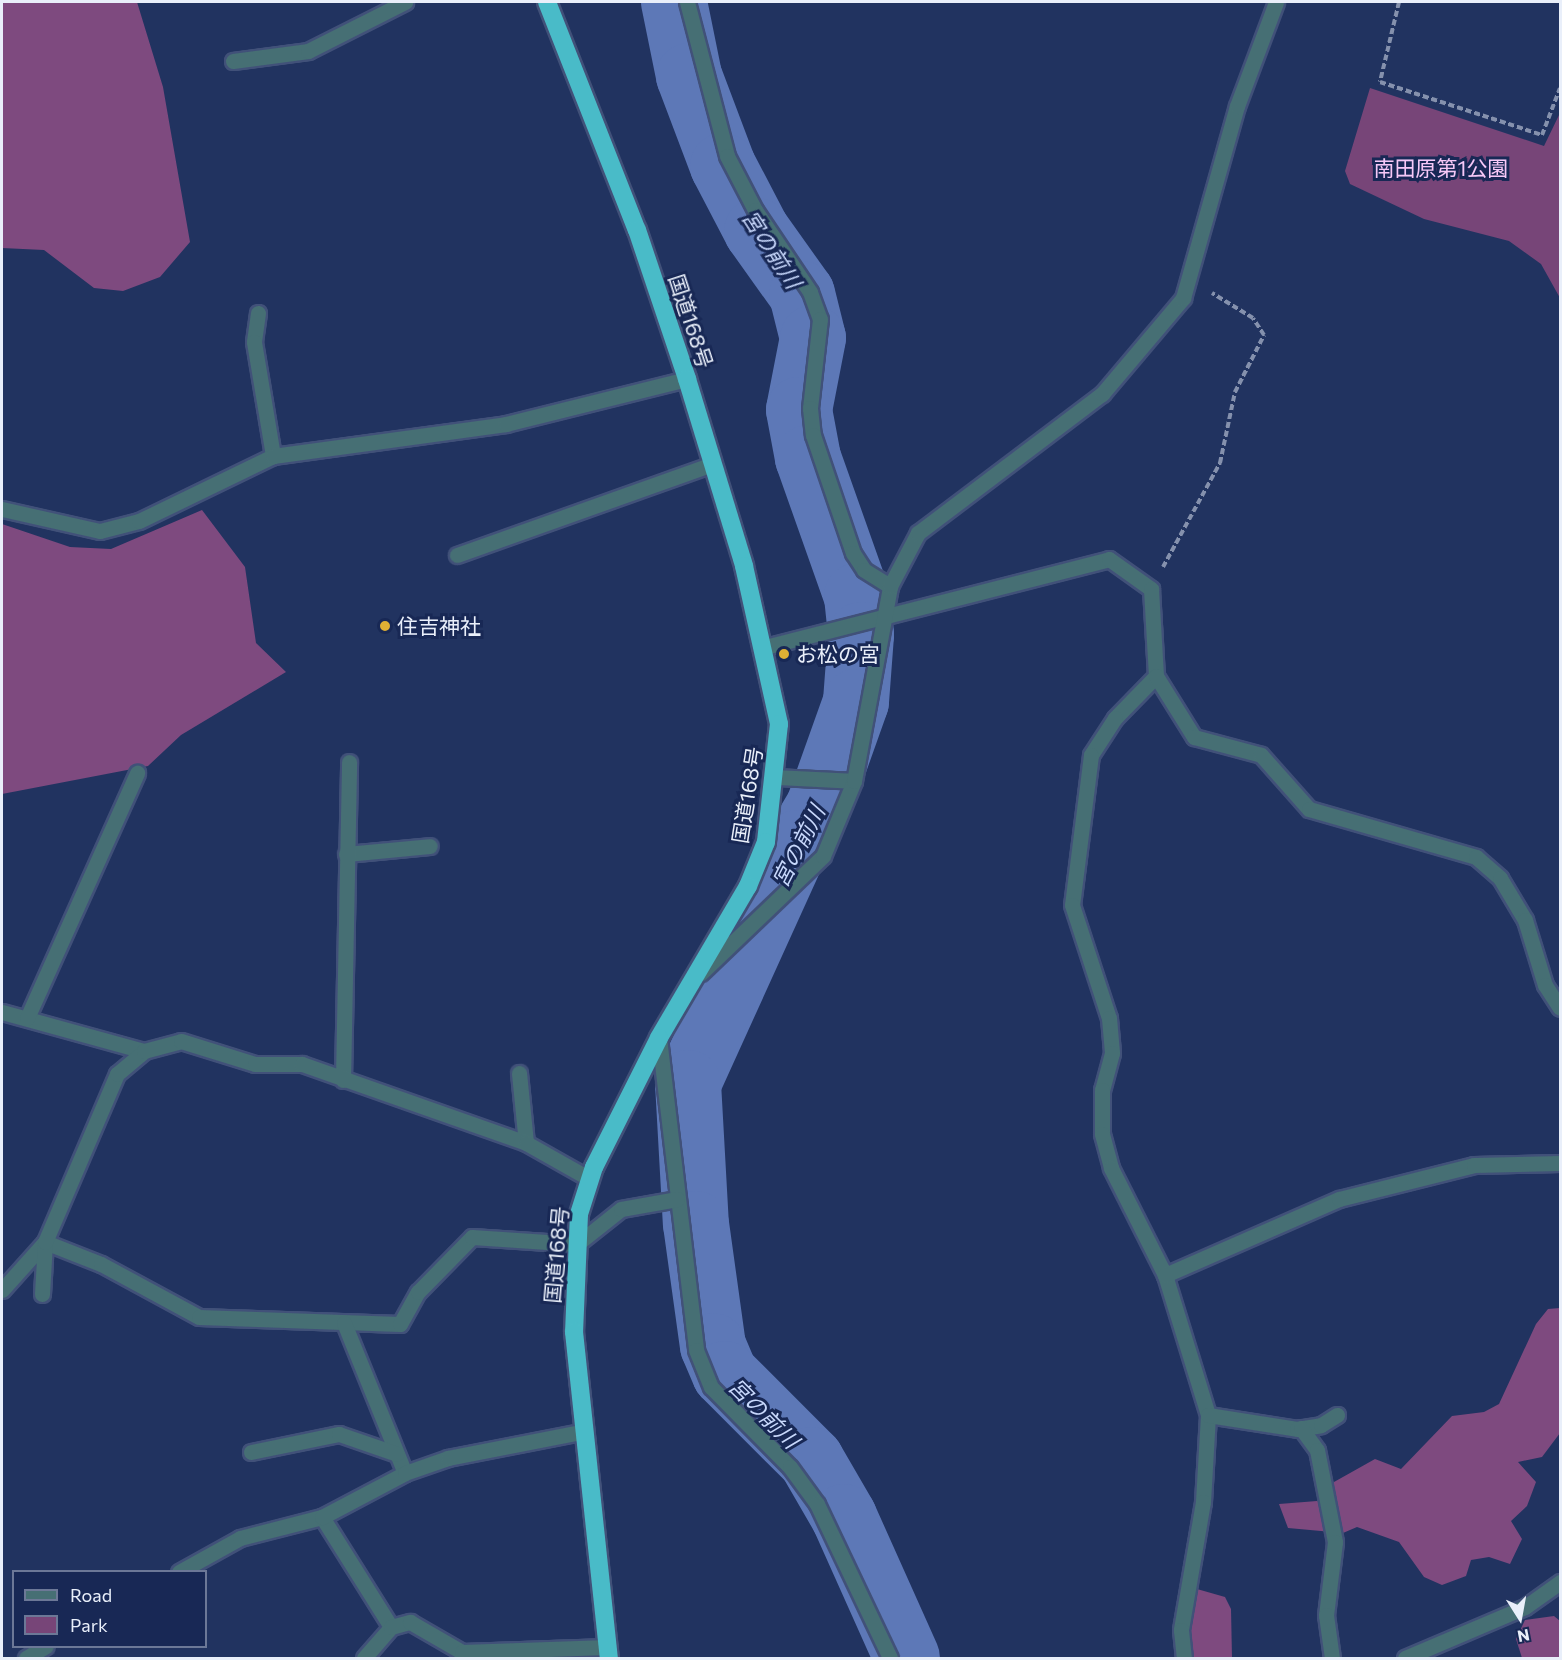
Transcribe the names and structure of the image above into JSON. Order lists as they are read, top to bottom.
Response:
{
  "streets": {
    "highway": ["国道168号"]
  },
  "water": ["宮の前川"],
  "parks": ["南田原第1公園"],
  "places": ["住吉神社", "お松の宮"],
  "legend": ["Road", "Park"],
  "north": "bottom"
}
